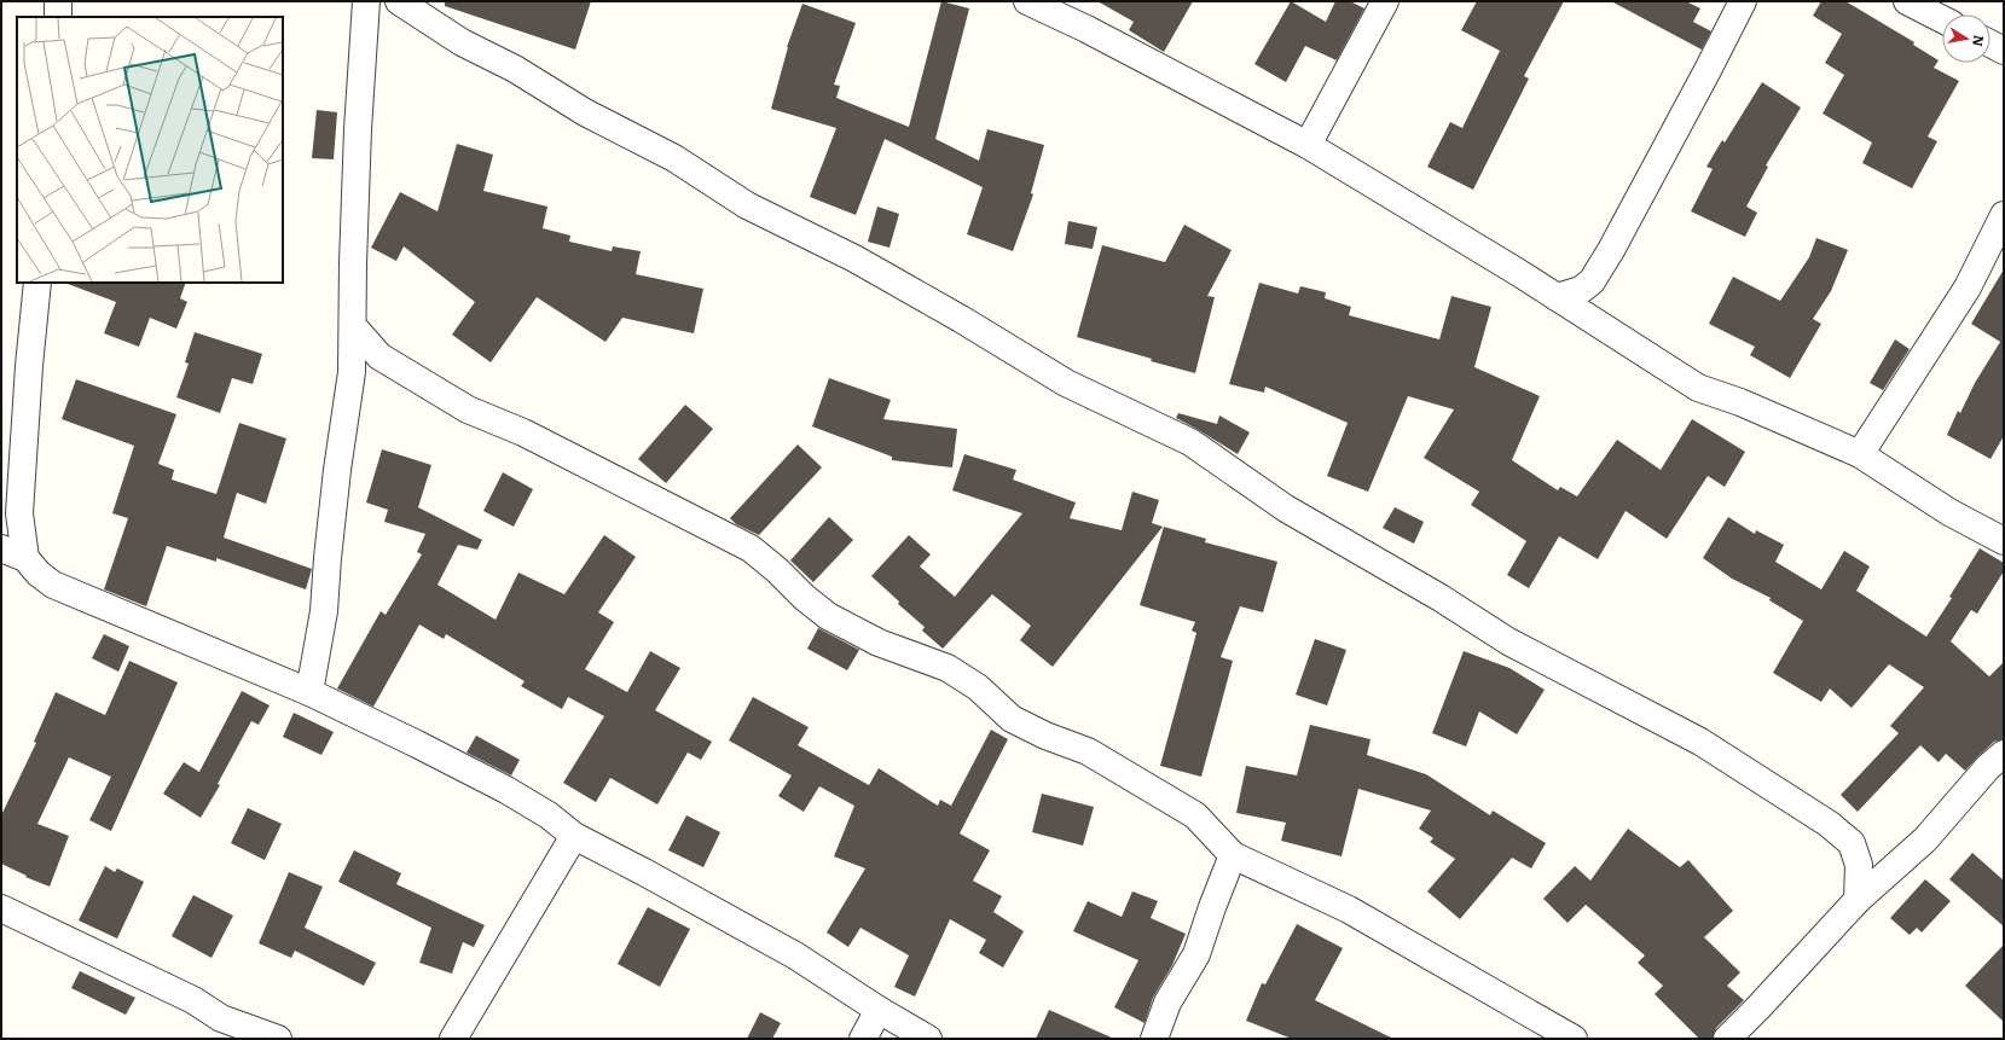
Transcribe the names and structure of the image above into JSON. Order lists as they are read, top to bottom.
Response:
{
  "north": "right"
}
